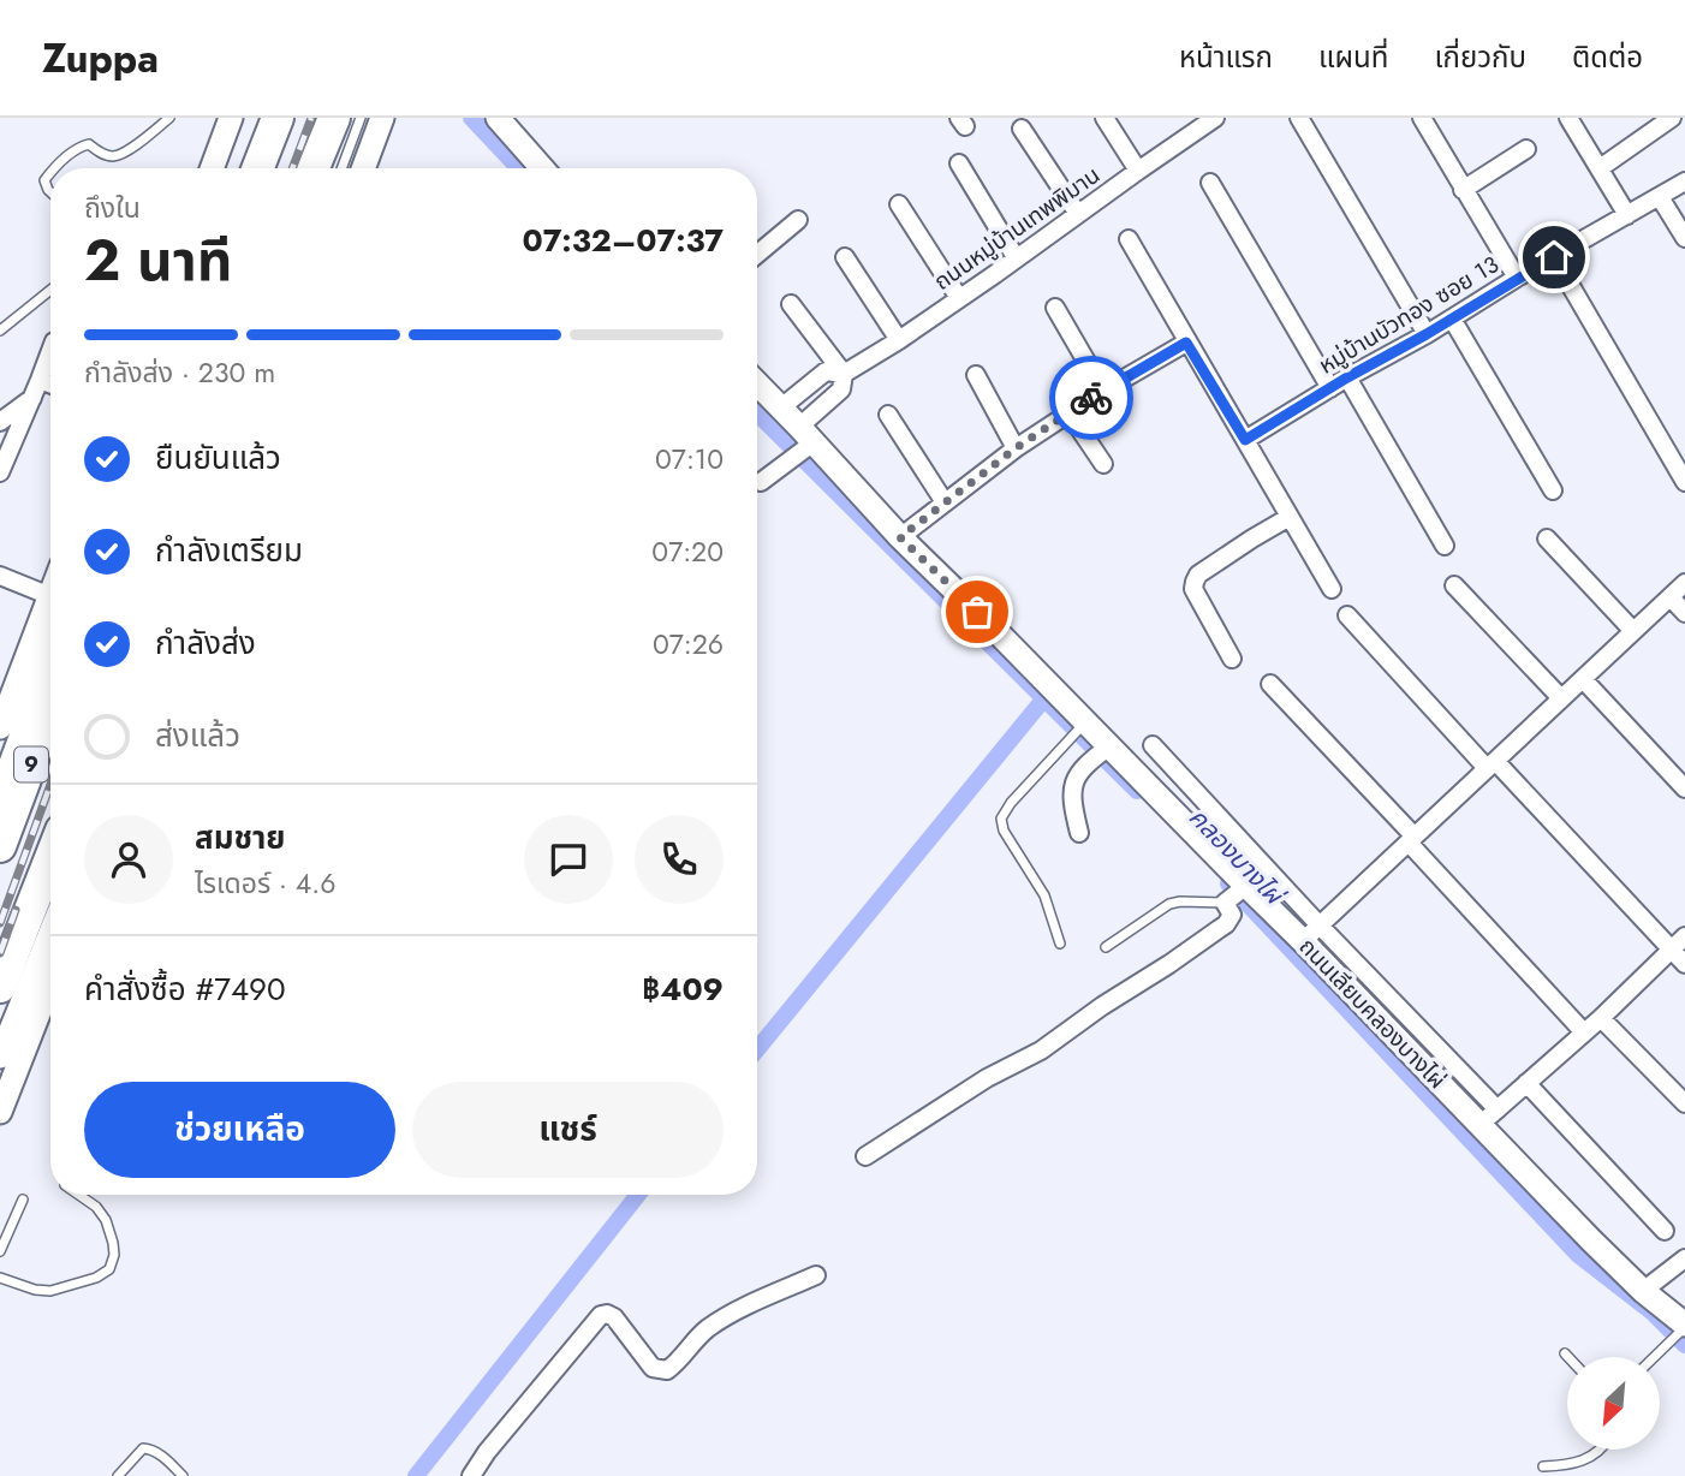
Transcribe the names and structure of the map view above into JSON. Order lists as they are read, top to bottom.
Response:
{
  "streets": {
    "highway": ["9"],
    "street": ["ถนนหมู่บ้านเทพพิมาน", "หมู่บ้านบัวทอง ซอย 13", "ถนนเลียบคลองบางไผ่"]
  },
  "crossings": [
    ["ถนนหมู่บ้านเทพพิมาน", "ถนนเลียบคลองบางไผ่"]
  ],
  "water": ["คลองบางไผ่"],
  "north": "bottom left",
  "page": {
    "header": "Zuppa",
    "nav": [
      "หน้าแรก",
      "แผนที่",
      "เกี่ยวกับ",
      "ติดต่อ"
    ],
    "heading": ["2 นาที", "ถึงใน", "07:32–07:37"],
    "panel": [
      "สมชาย",
      "ไรเดอร์ · 4.6",
      "คำสั่งซื้อ #7490",
      "฿409"
    ],
    "bar": "กำลังส่ง · 230 m",
    "list": [
      ["ยืนยันแล้ว", "07:10"],
      ["กำลังเตรียม", "07:20"],
      ["กำลังส่ง", "07:26"],
      "ส่งแล้ว"
    ],
    "buttons": ["ช่วยเหลือ", "แชร์"]
  }
}
